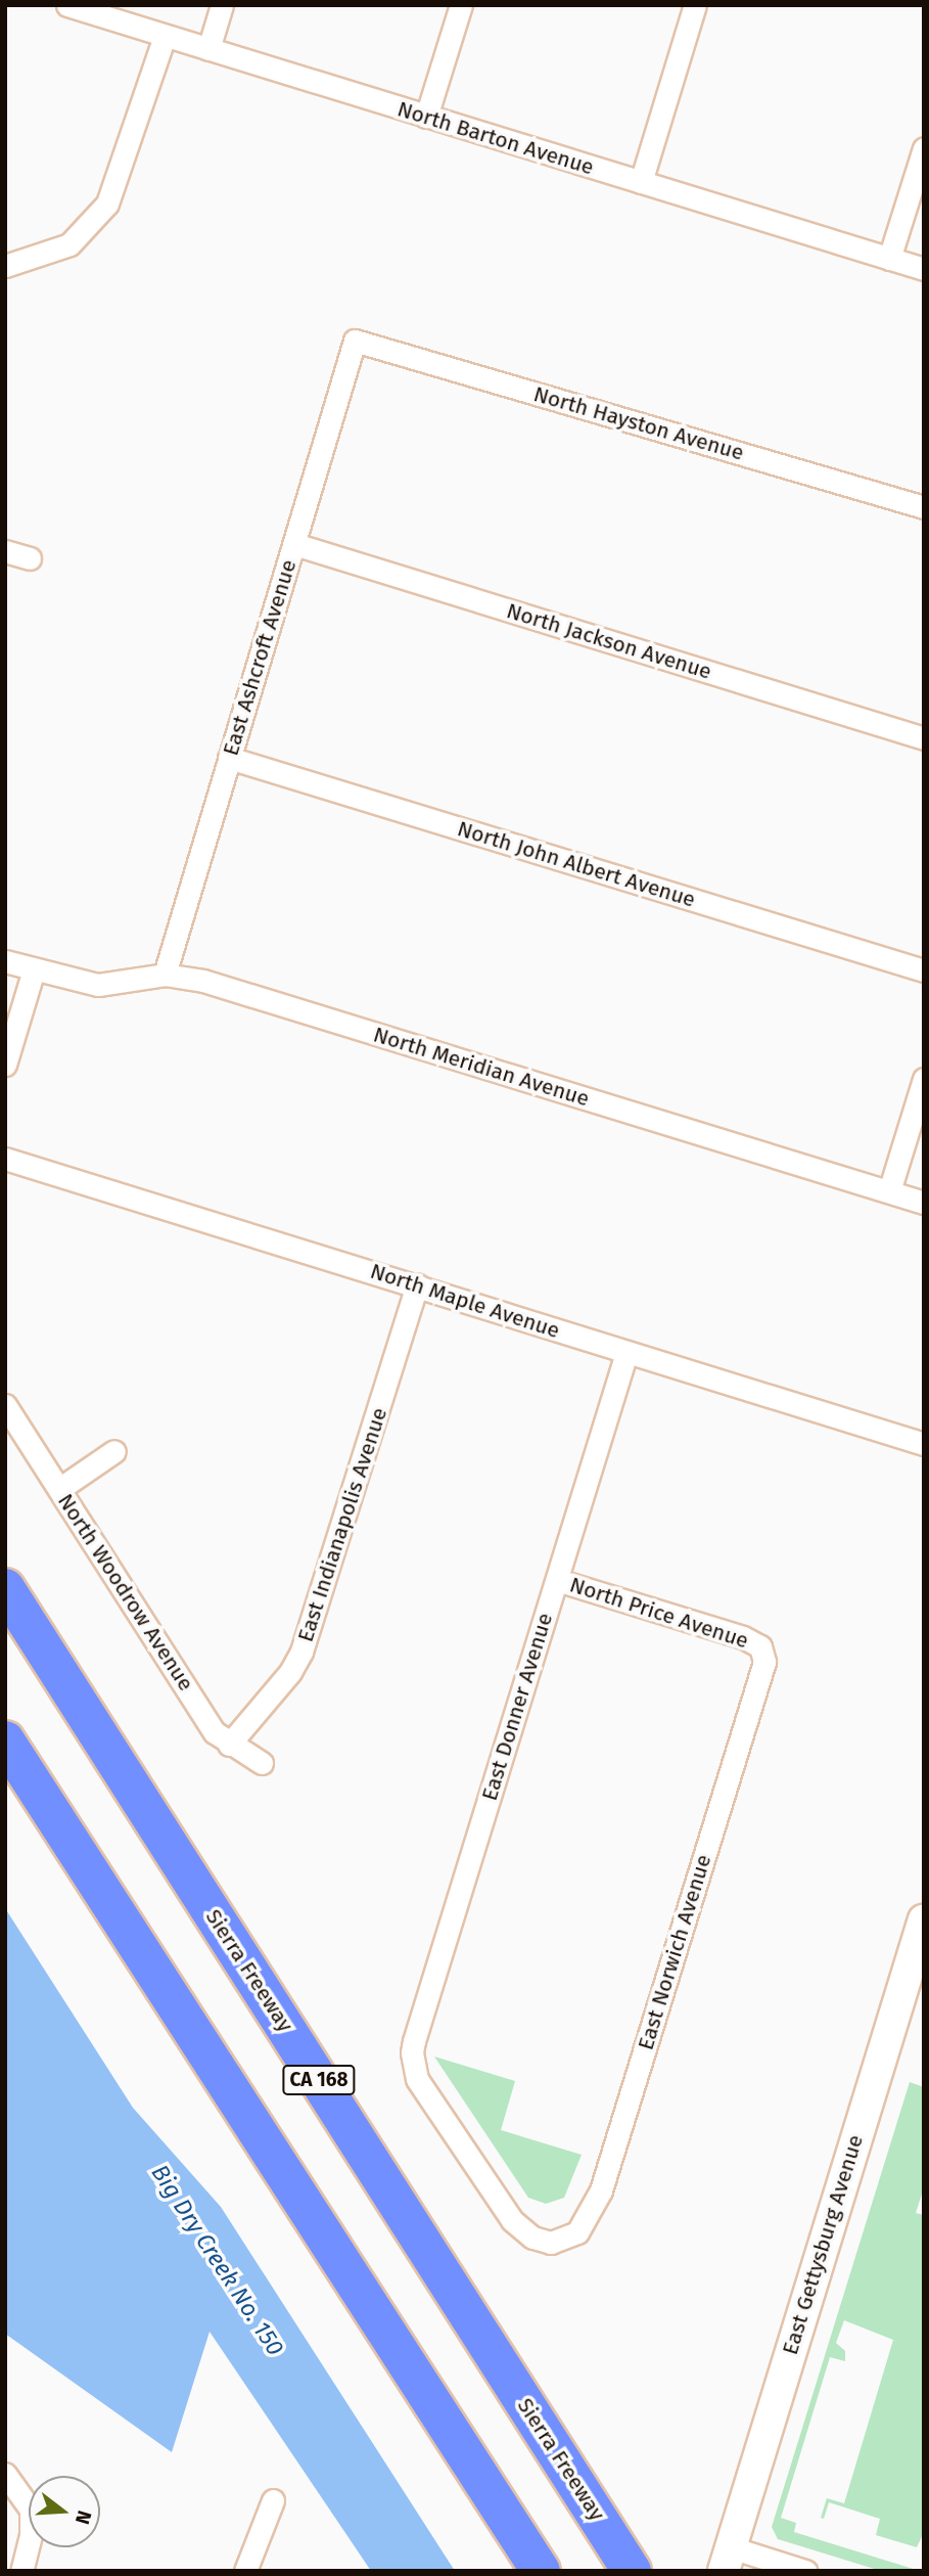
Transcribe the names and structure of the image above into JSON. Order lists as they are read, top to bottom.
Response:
{
  "streets": {
    "highway": ["Sierra Freeway", "CA 168"],
    "street": [
      "North Barton Avenue",
      "North Hayston Avenue",
      "North Jackson Avenue",
      "East Ashcroft Avenue",
      "North John Albert Avenue",
      "North Meridian Avenue",
      "North Maple Avenue",
      "East Indianapolis Avenue",
      "North Woodrow Avenue",
      "North Price Avenue",
      "East Donner Avenue",
      "East Norwich Avenue",
      "East Gettysburg Avenue"
    ]
  },
  "crossings": [
    ["North Hayston Avenue", "East Ashcroft Avenue"],
    ["North Jackson Avenue", "East Ashcroft Avenue"],
    ["East Ashcroft Avenue", "North John Albert Avenue"],
    ["East Ashcroft Avenue", "North Meridian Avenue"],
    ["North Maple Avenue", "East Indianapolis Avenue"],
    ["North Maple Avenue", "East Donner Avenue"],
    ["East Indianapolis Avenue", "North Woodrow Avenue"],
    ["North Price Avenue", "East Donner Avenue"],
    ["North Price Avenue", "East Norwich Avenue"],
    ["East Donner Avenue", "East Norwich Avenue"]
  ],
  "water": ["Big Dry Creek No. 150"],
  "north": "right"
}
